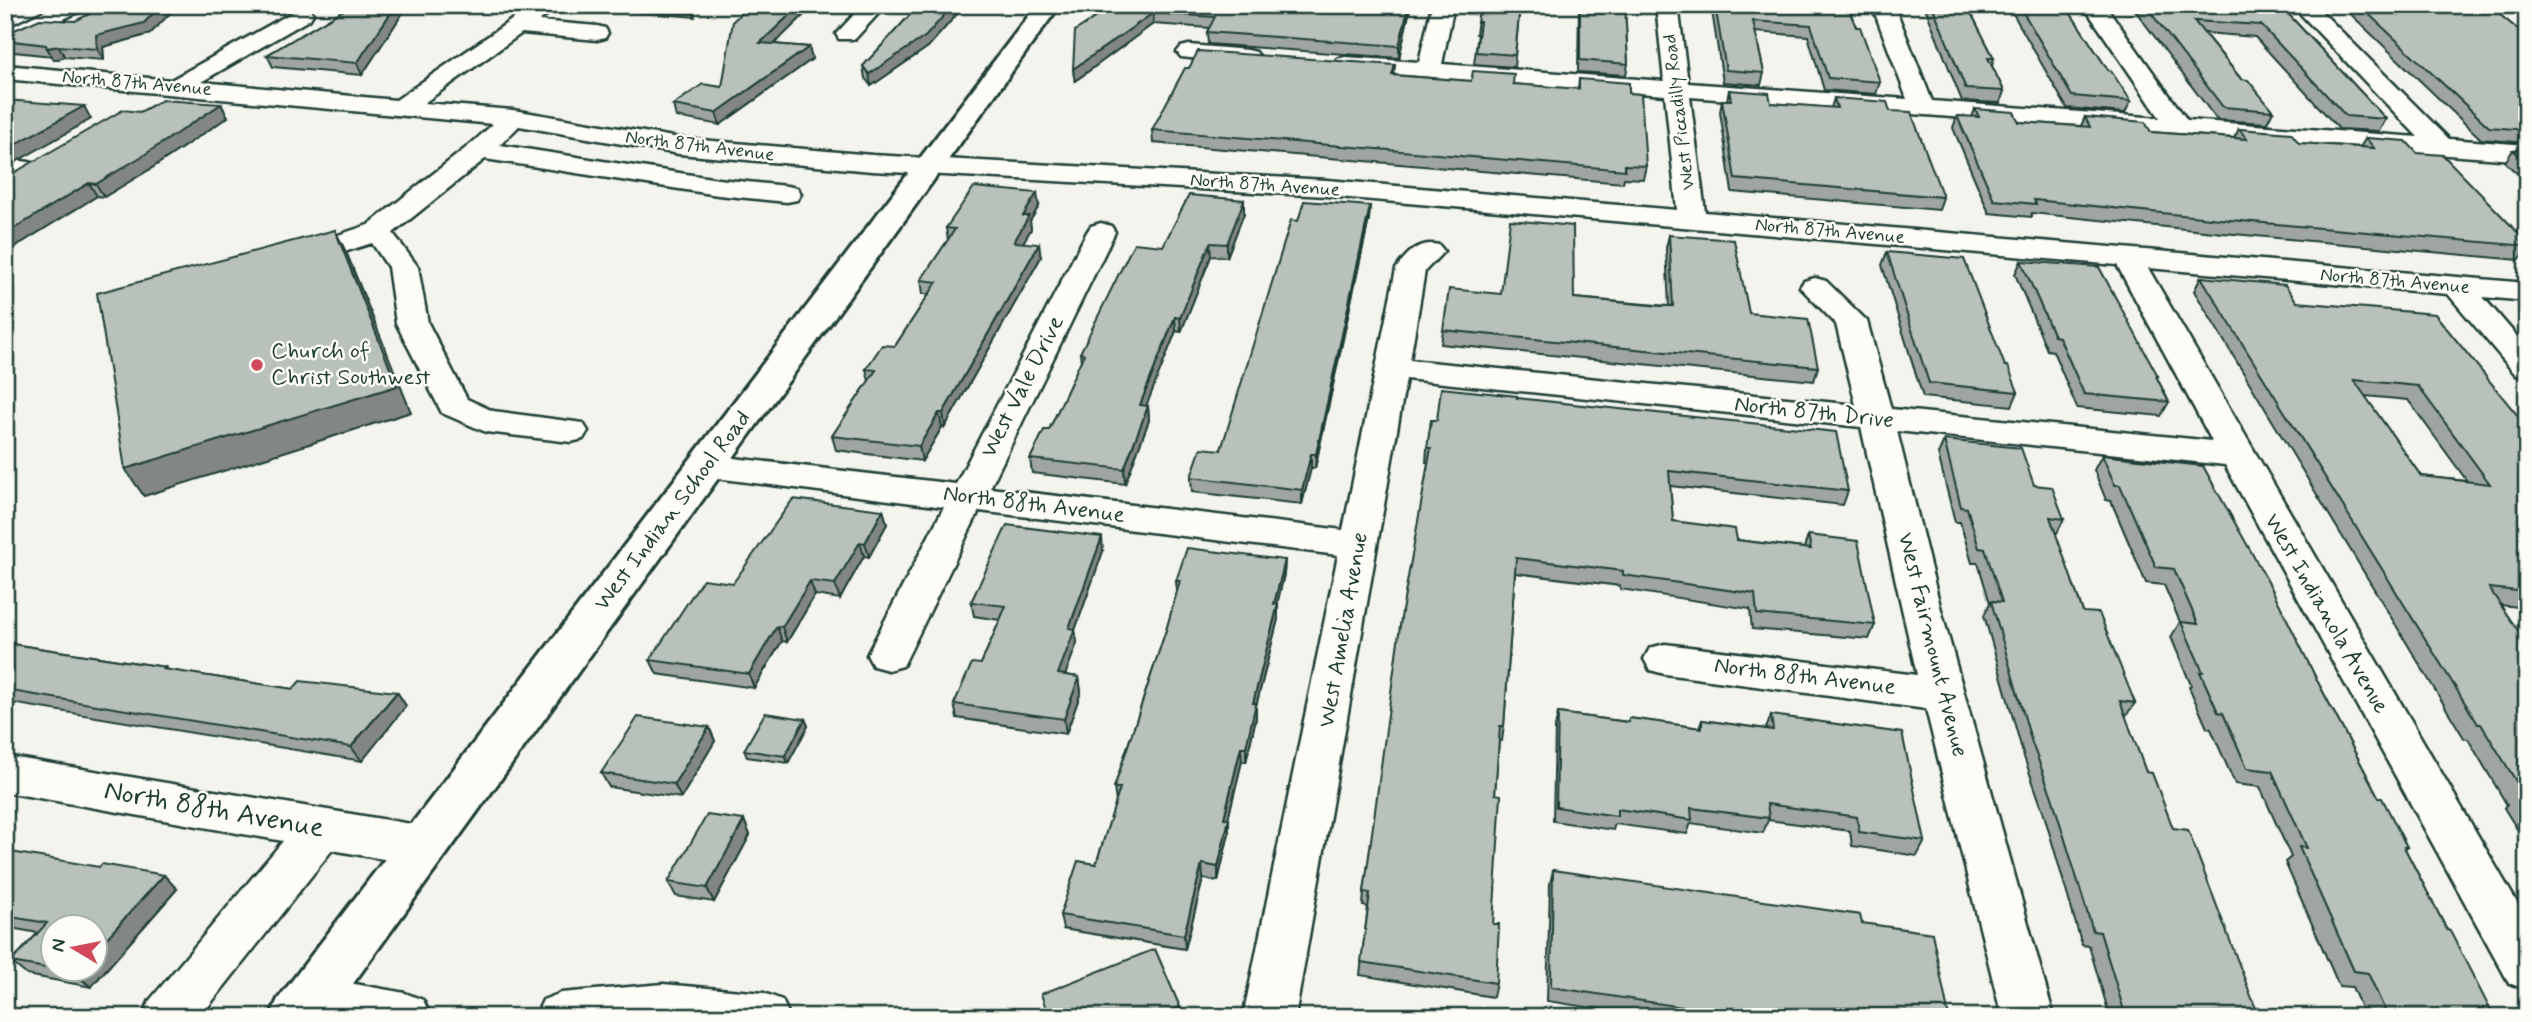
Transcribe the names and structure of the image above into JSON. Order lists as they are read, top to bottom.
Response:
{
  "streets": {
    "main road": ["West Indian School Road"],
    "street": [
      "North 87th Avenue",
      "West Piccadilly Road",
      "West Vale Drive",
      "North 87th Drive",
      "North 88th Avenue",
      "West Indianola Avenue",
      "West Amelia Avenue",
      "West Fairmount Avenue"
    ]
  },
  "crossings": [
    ["North 87th Avenue", "West Piccadilly Road"],
    ["North 87th Avenue", "West Indian School Road"],
    ["North 87th Avenue", "West Indianola Avenue"],
    ["West Vale Drive", "North 88th Avenue"],
    ["North 87th Drive", "West Indianola Avenue"],
    ["North 87th Drive", "West Amelia Avenue"],
    ["North 87th Drive", "West Fairmount Avenue"],
    ["North 88th Avenue", "West Indian School Road"],
    ["North 88th Avenue", "West Amelia Avenue"],
    ["North 88th Avenue", "West Fairmount Avenue"]
  ],
  "places": ["Church of Christ Southwest"],
  "north": "left"
}
